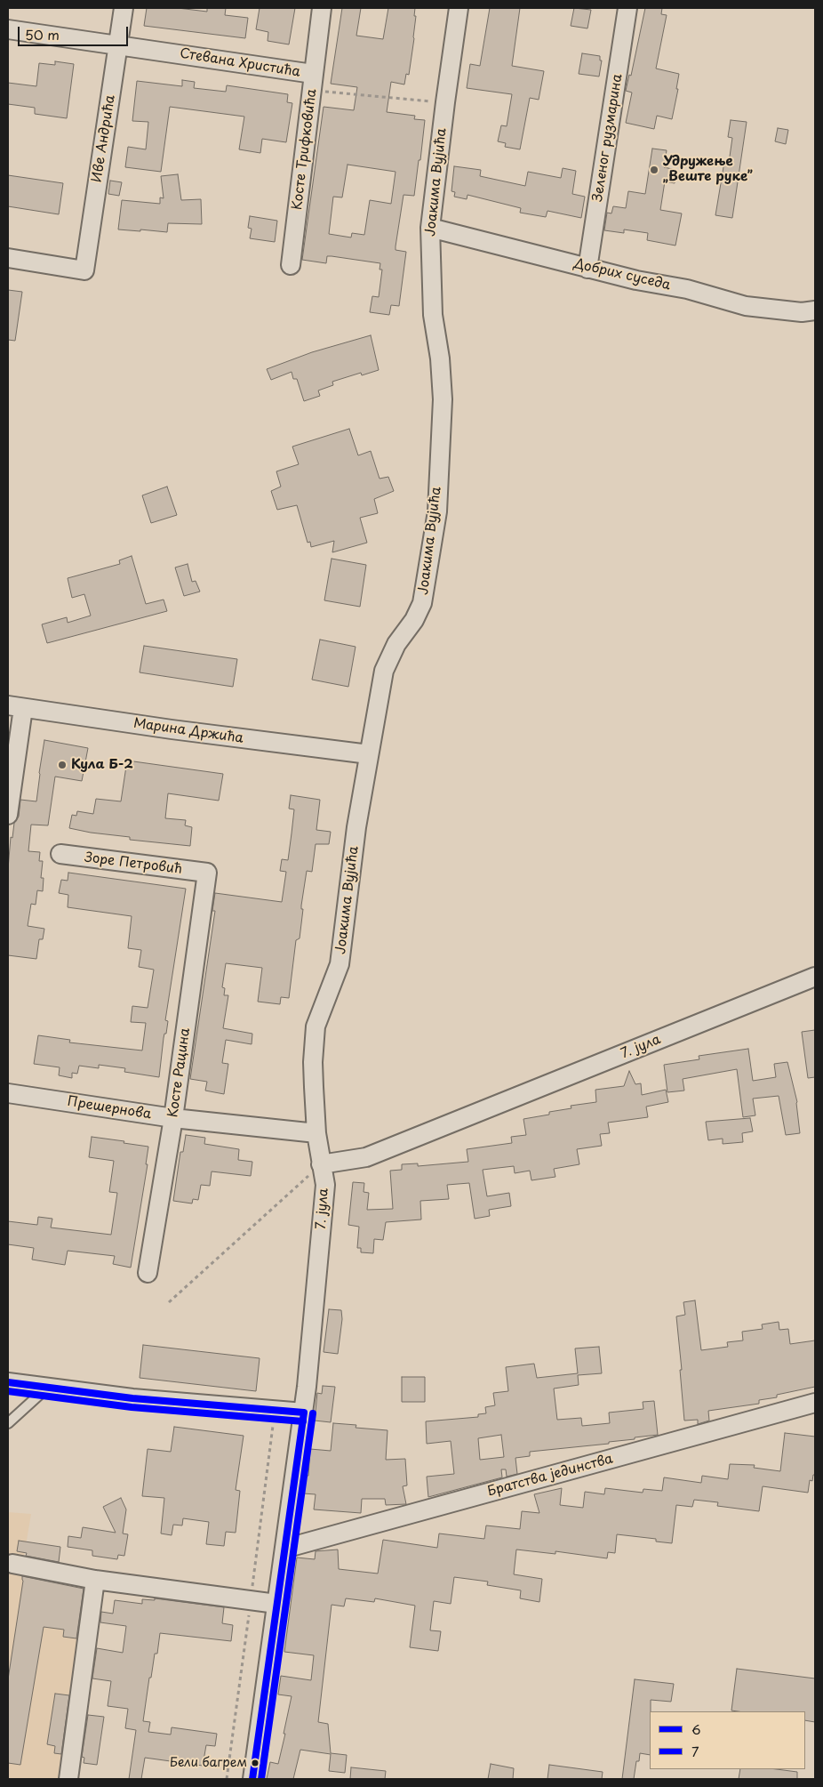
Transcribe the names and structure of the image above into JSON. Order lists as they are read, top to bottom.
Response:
{
  "streets": {
    "street": [
      "Стевана Христића",
      "Зеленог рузмарина",
      "Иве Андрића",
      "Косте Трифковића",
      "Јоакима Вујића",
      "Добрих суседа",
      "Марина Држића",
      "Зоре Петровић",
      "7. јула",
      "Косте Рацина",
      "Прешернова",
      "Братства јединства"
    ]
  },
  "crossings": [
    ["Стевана Христића", "Иве Андрића"],
    ["Стевана Христића", "Косте Трифковића"],
    ["Зеленог рузмарина", "Добрих суседа"],
    ["Јоакима Вујића", "Добрих суседа"],
    ["Јоакима Вујића", "Марина Држића"],
    ["Јоакима Вујића", "7. јула"],
    ["Јоакима Вујића", "Прешернова"],
    ["Зоре Петровић", "Косте Рацина"],
    ["7. јула", "Братства јединства"],
    ["Косте Рацина", "Прешернова"]
  ],
  "places": ["Удружење „Веште руке”", "Кула Б-2", "Бели багрем"],
  "lines": ["transit line 6", "transit line 7"],
  "legend": ["6", "7"],
  "scale_bar": "50 m"
}
